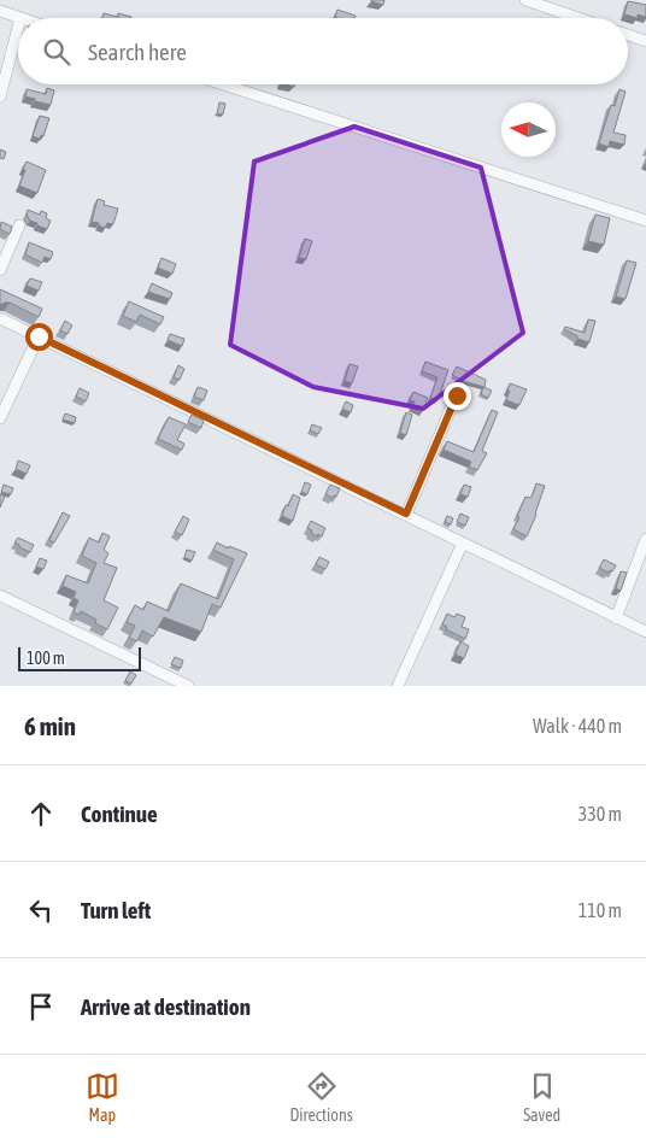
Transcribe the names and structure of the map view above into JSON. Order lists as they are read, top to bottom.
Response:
{
  "scale_bar": "100 m",
  "north": "left",
  "page": {
    "search": "Search here",
    "scale": "100 m",
    "heading": ["6 min", "Walk · 440 m"],
    "list": [
      ["Continue", "330 m"],
      ["Turn left", "110 m"],
      "Arrive at destination"
    ],
    "nav": ["Map", "Directions", "Saved"]
  }
}
